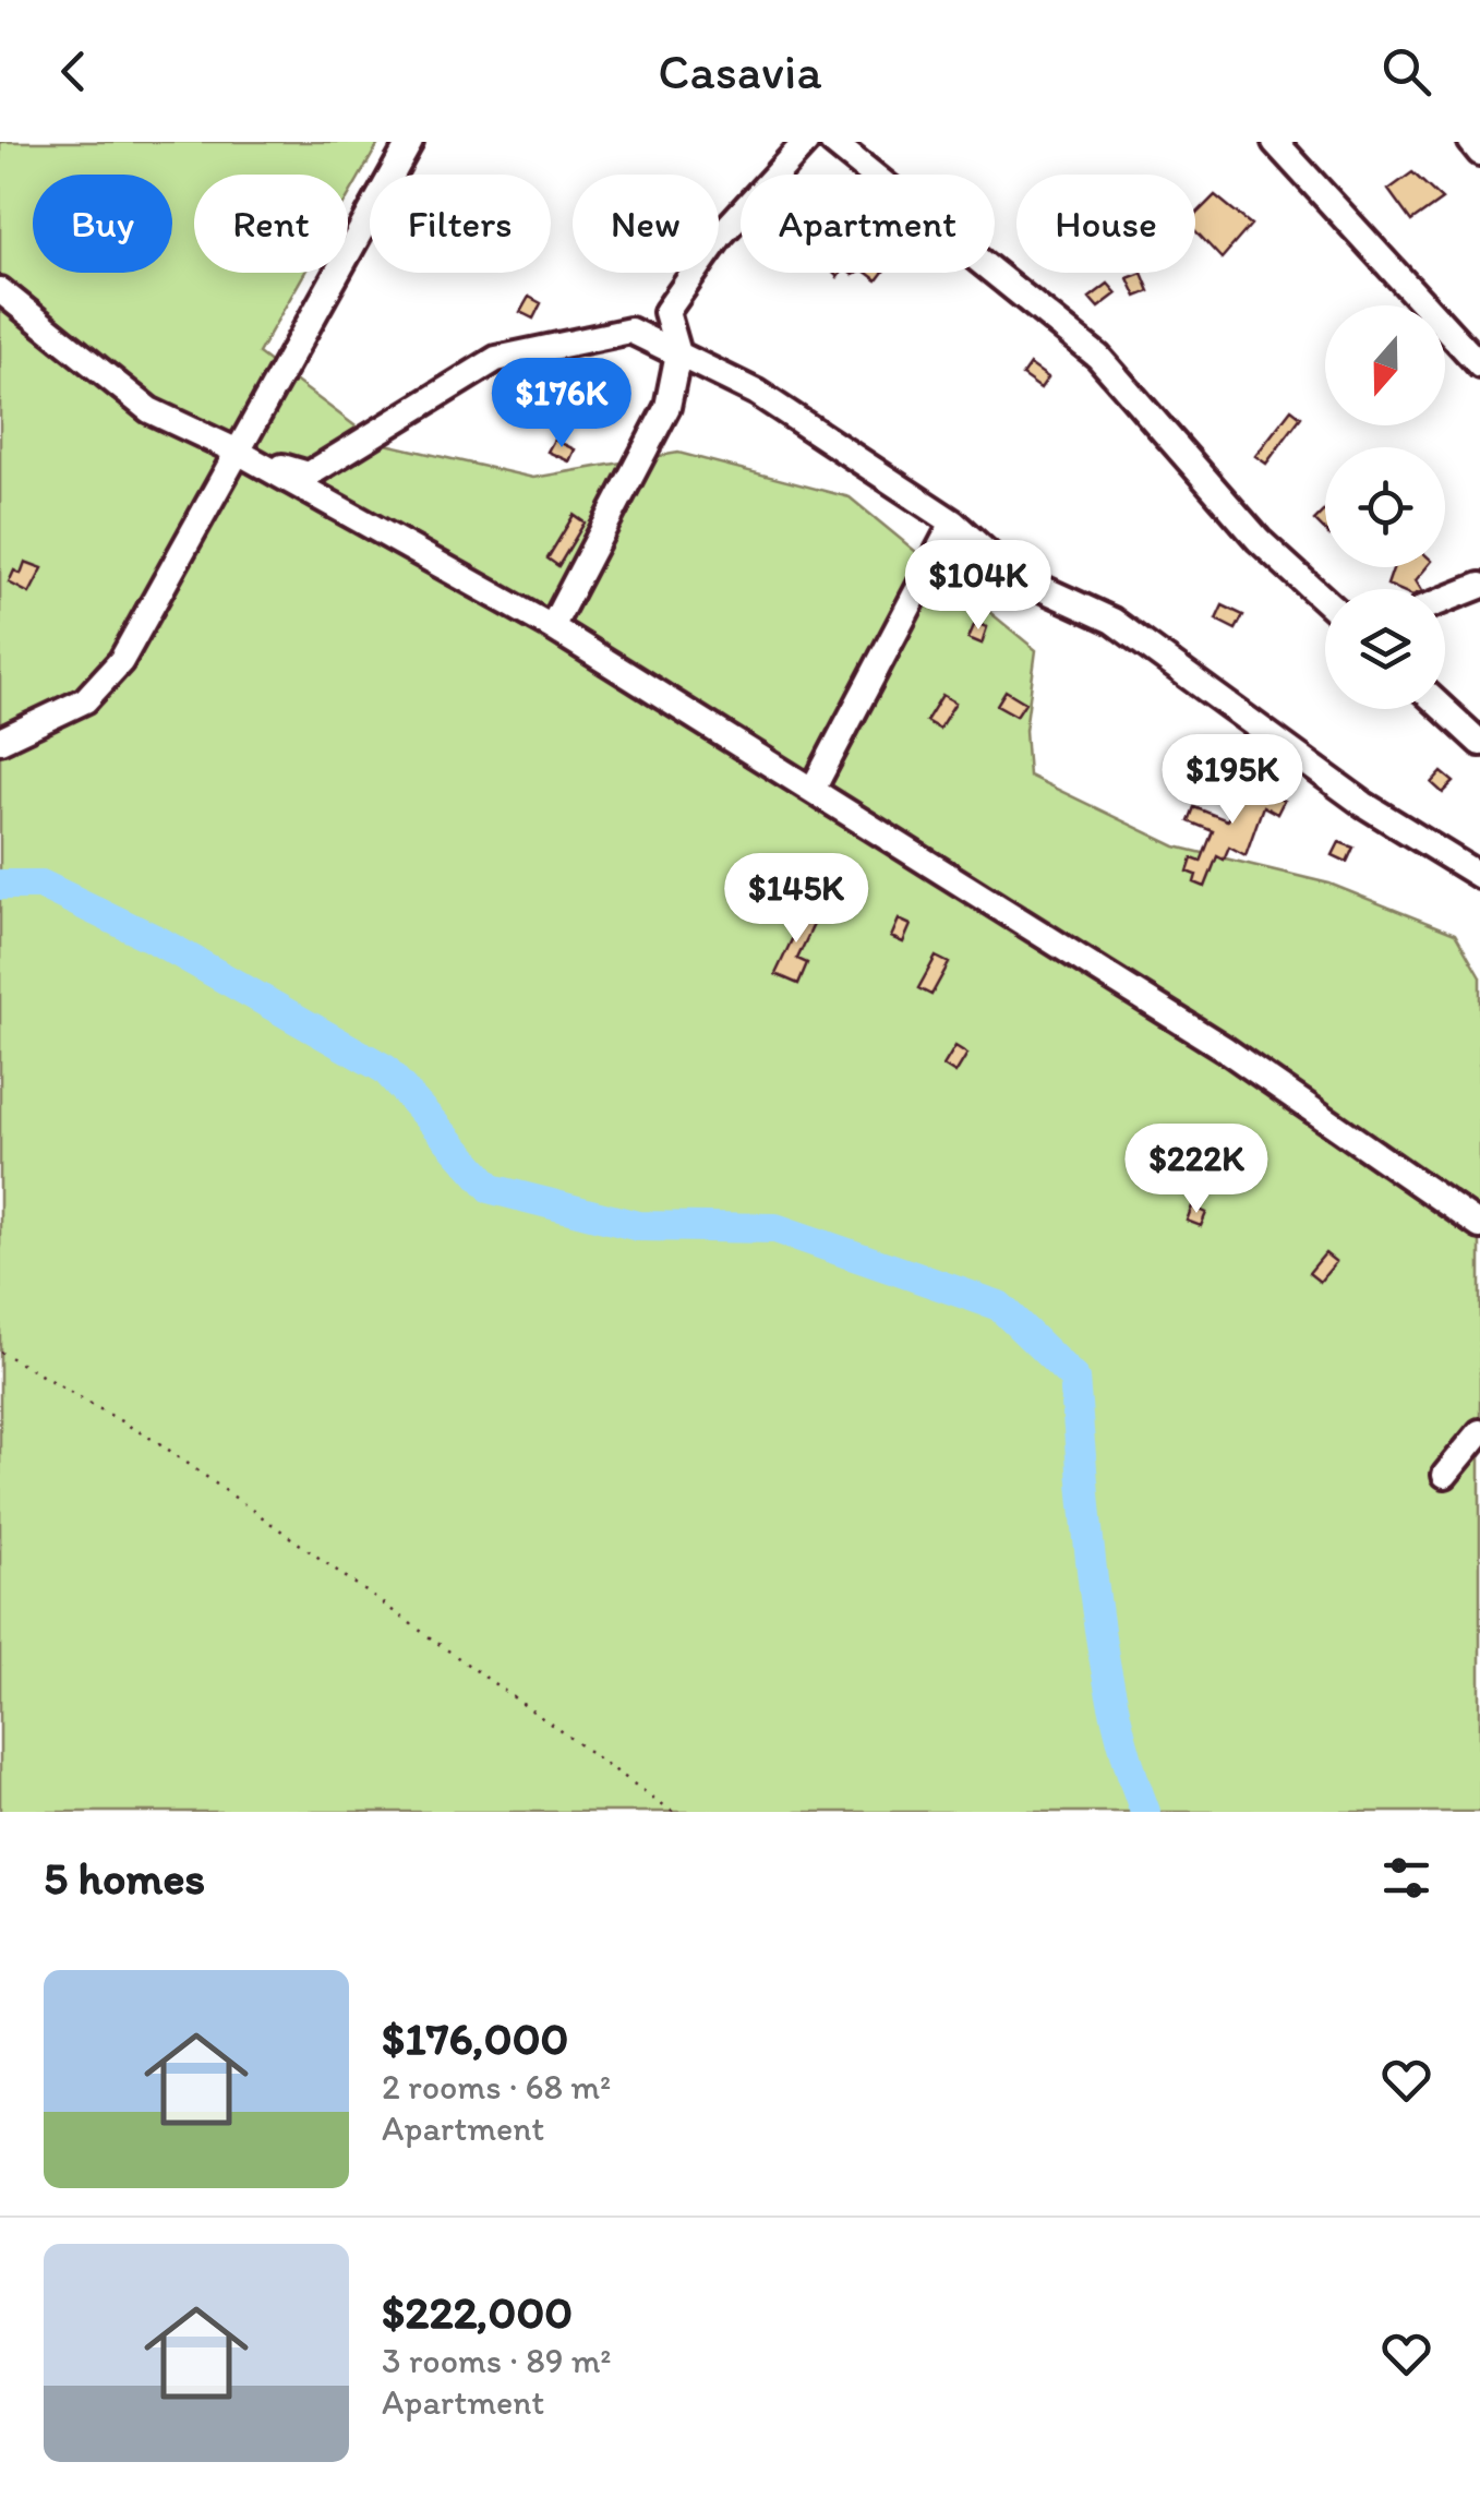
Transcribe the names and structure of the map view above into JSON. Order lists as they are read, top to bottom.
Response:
{
  "north": "bottom",
  "page": {
    "header": "Casavia",
    "chip": [
      "Buy",
      "Rent",
      "Filters",
      "New",
      "Apartment",
      "House"
    ],
    "price": [
      "$176K",
      "$104K",
      "$195K",
      "$145K",
      "$222K"
    ],
    "heading": "5 homes",
    "list": [
      {
        "name": "$176,000",
        "note": "2 rooms · 68 m² · Apartment"
      },
      {
        "name": "$222,000",
        "note": "3 rooms · 89 m² · Apartment"
      }
    ]
  }
}
